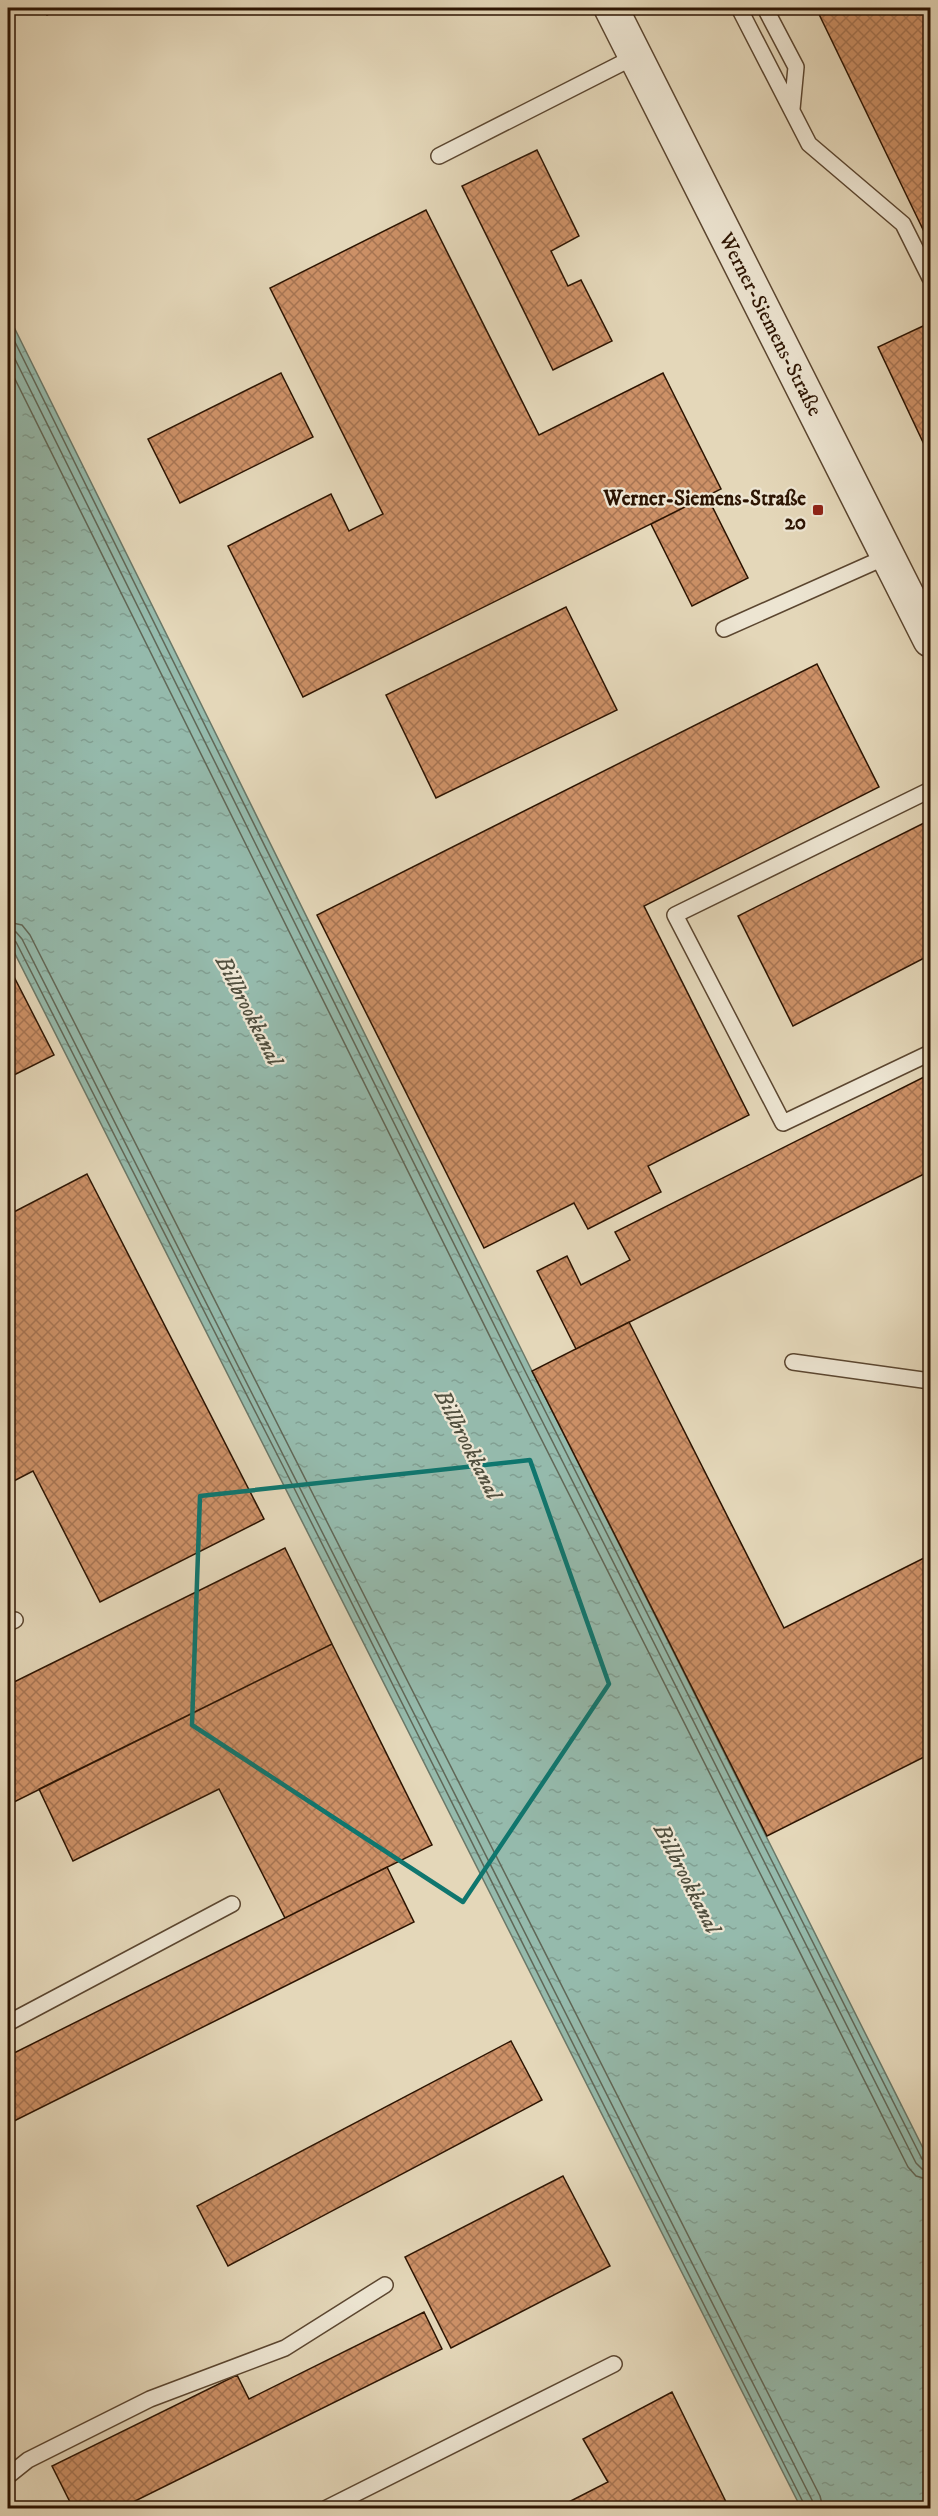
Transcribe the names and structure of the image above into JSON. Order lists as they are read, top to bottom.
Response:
{
  "streets": {
    "street": ["Werner-Siemens-Straße"]
  },
  "water": ["Billbrookkanal"],
  "places": {
    "transit": ["Werner-Siemens-Straße 20"]
  }
}
